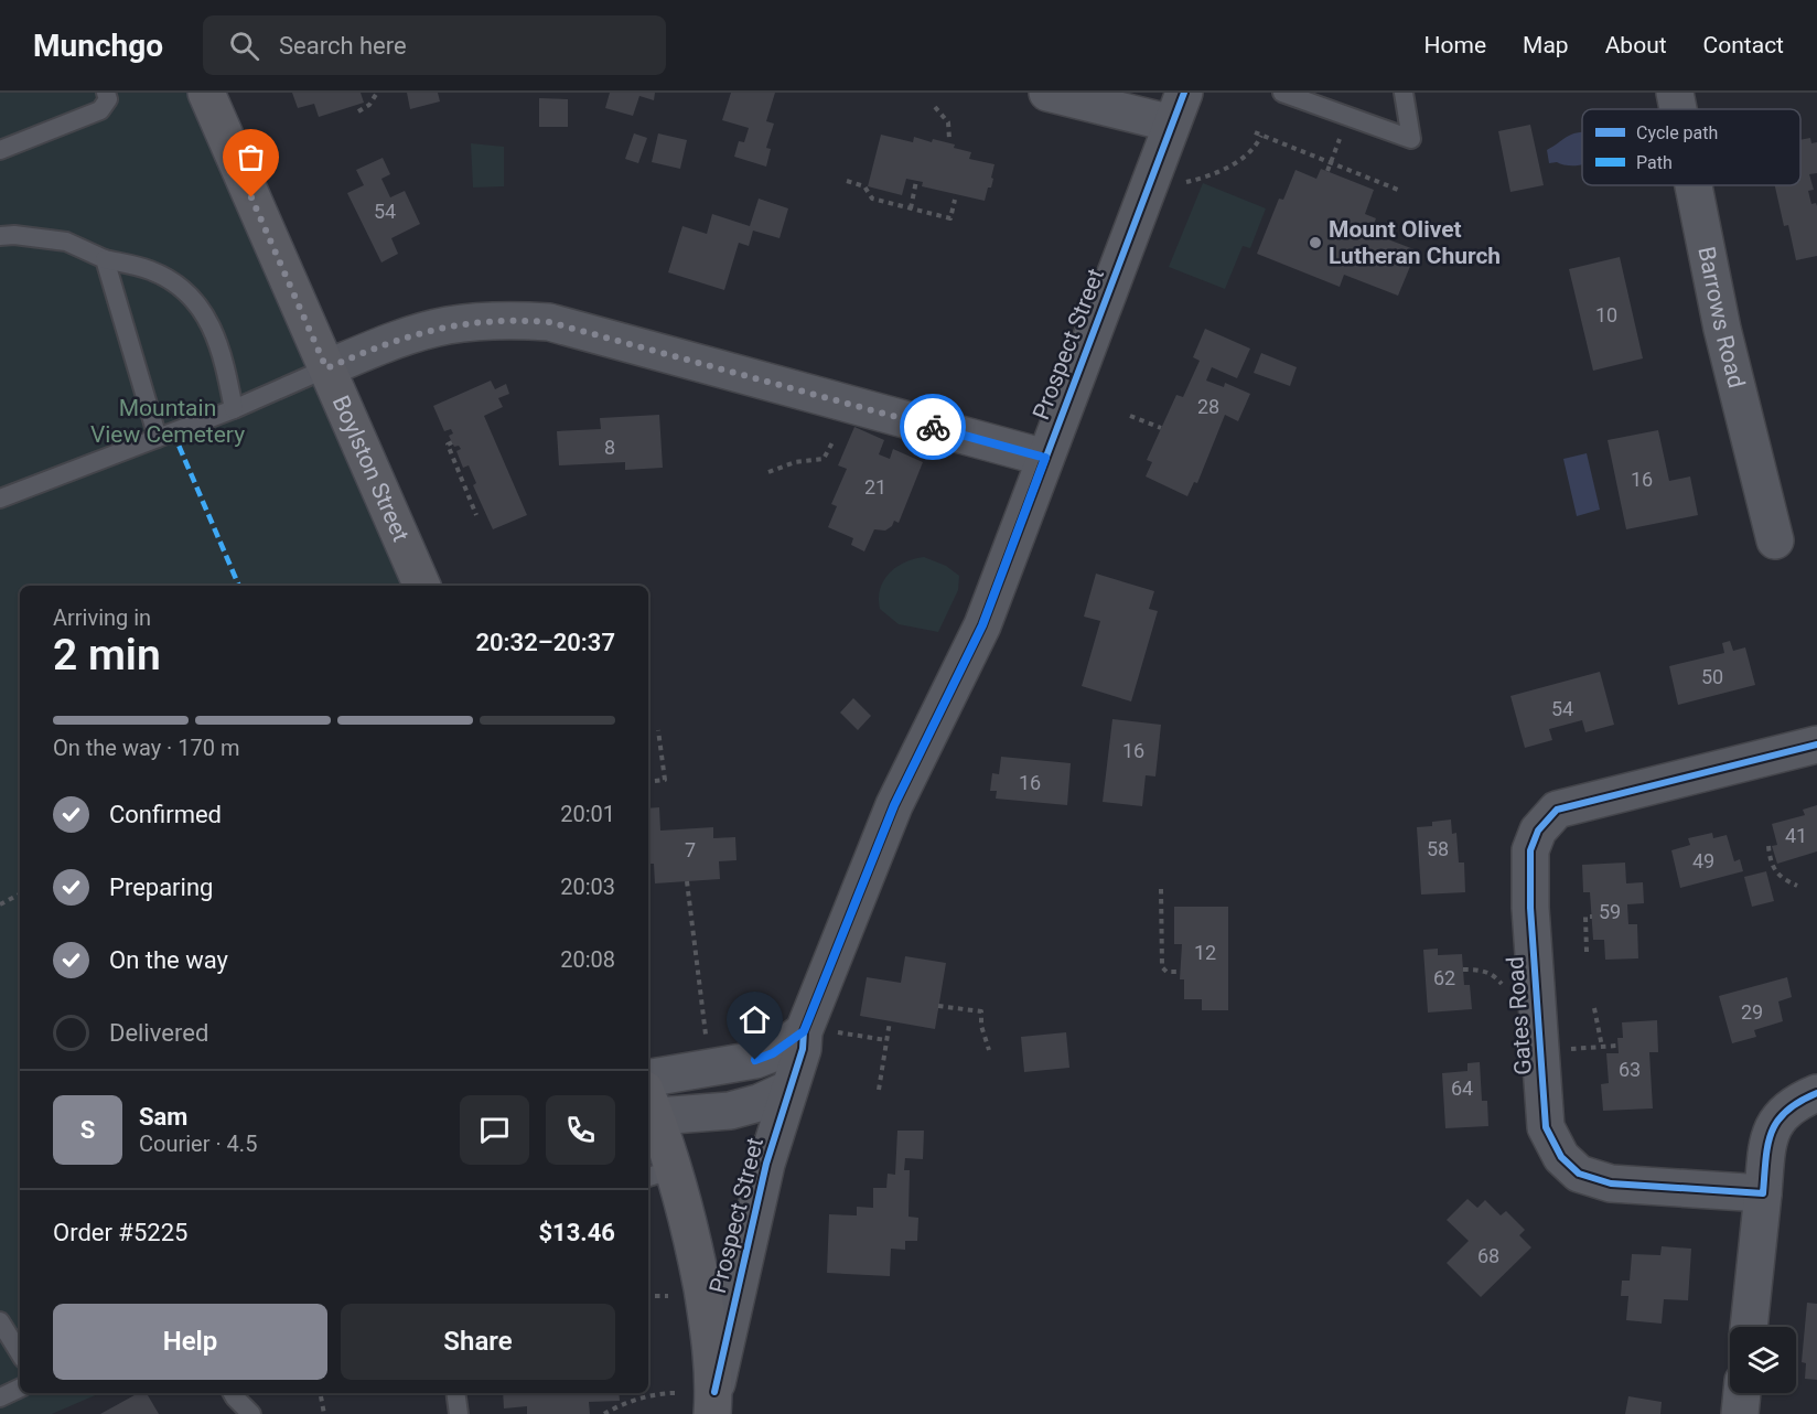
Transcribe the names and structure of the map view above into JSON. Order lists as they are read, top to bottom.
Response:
{
  "streets": {
    "main road": ["Boylston Street"],
    "street": ["Barrows Road", "Prospect Street", "Gates Road"]
  },
  "parks": ["Mountain View Cemetery"],
  "places": ["Mount Olivet Lutheran Church"],
  "house_numbers": [
    "54",
    "10",
    "28",
    "8",
    "16",
    "21",
    "50",
    "54",
    "16",
    "16",
    "41",
    "58",
    "7",
    "49",
    "59",
    "12",
    "62",
    "29",
    "63",
    "64",
    "68"
  ],
  "legend": ["Cycle path", "Path"],
  "page": {
    "header": "Munchgo",
    "search": "Search here",
    "nav": [
      "Home",
      "Map",
      "About",
      "Contact"
    ],
    "heading": ["2 min", "Arriving in", "20:32–20:37"],
    "panel": [
      "Sam",
      "Courier · 4.5",
      "Order #5225",
      "$13.46"
    ],
    "bar": "On the way · 170 m",
    "list": [
      ["Confirmed", "20:01"],
      ["Preparing", "20:03"],
      ["On the way", "20:08"],
      "Delivered"
    ],
    "round": "S",
    "buttons": ["Help", "Share"]
  }
}
